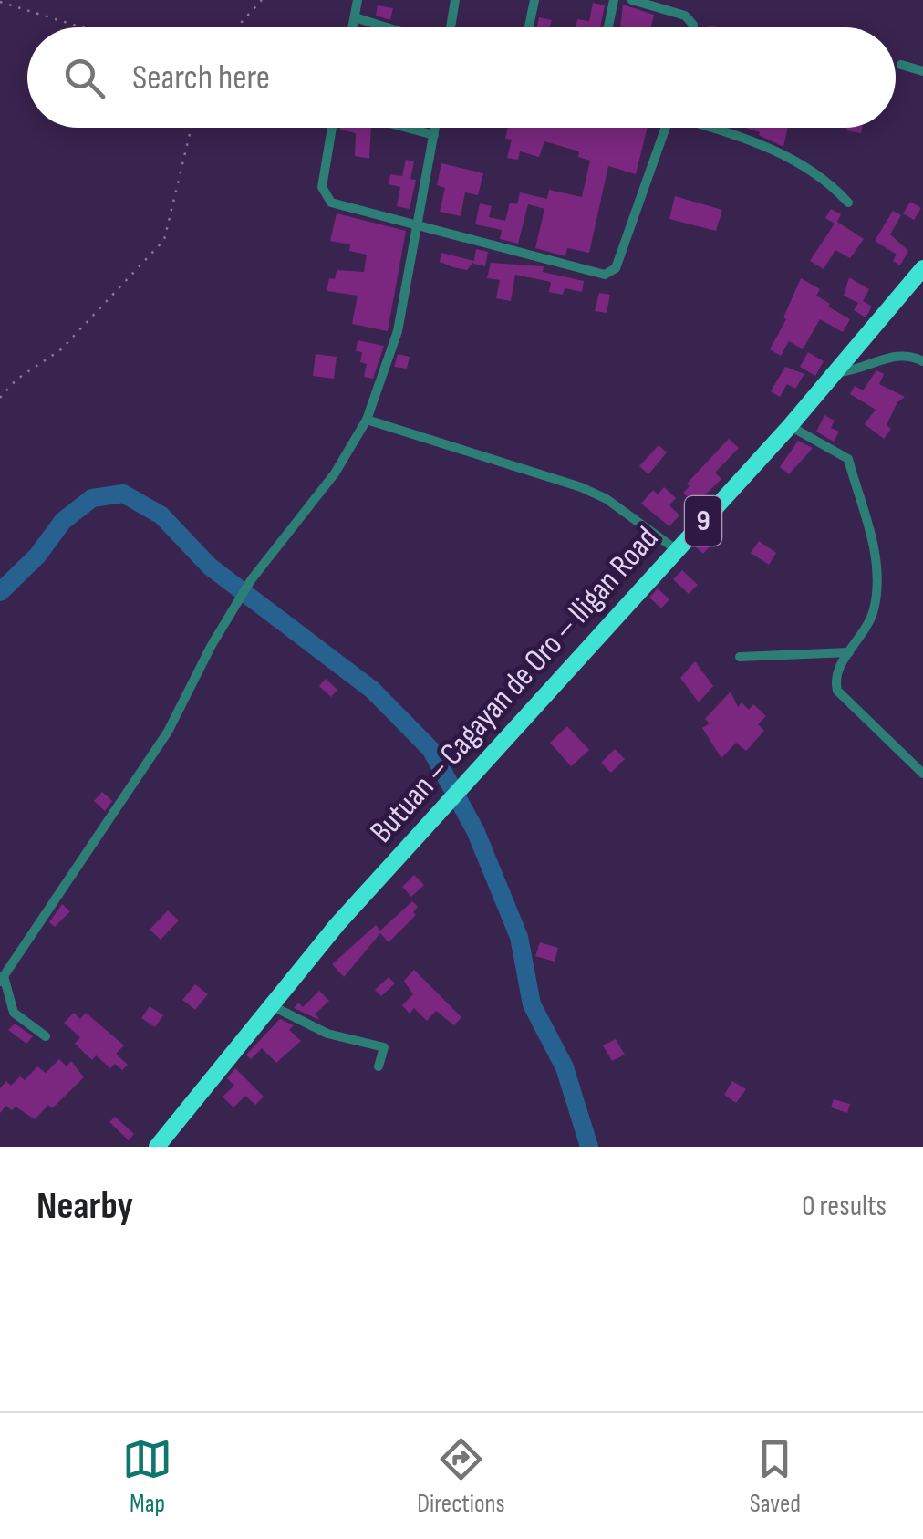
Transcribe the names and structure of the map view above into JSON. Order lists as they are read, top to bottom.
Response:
{
  "streets": {
    "highway": ["9", "Butuan – Cagayan de Oro – Iligan Road"]
  },
  "page": {
    "search": "Search here",
    "heading": ["Nearby", "0 results"],
    "nav": ["Map", "Directions", "Saved"]
  }
}
